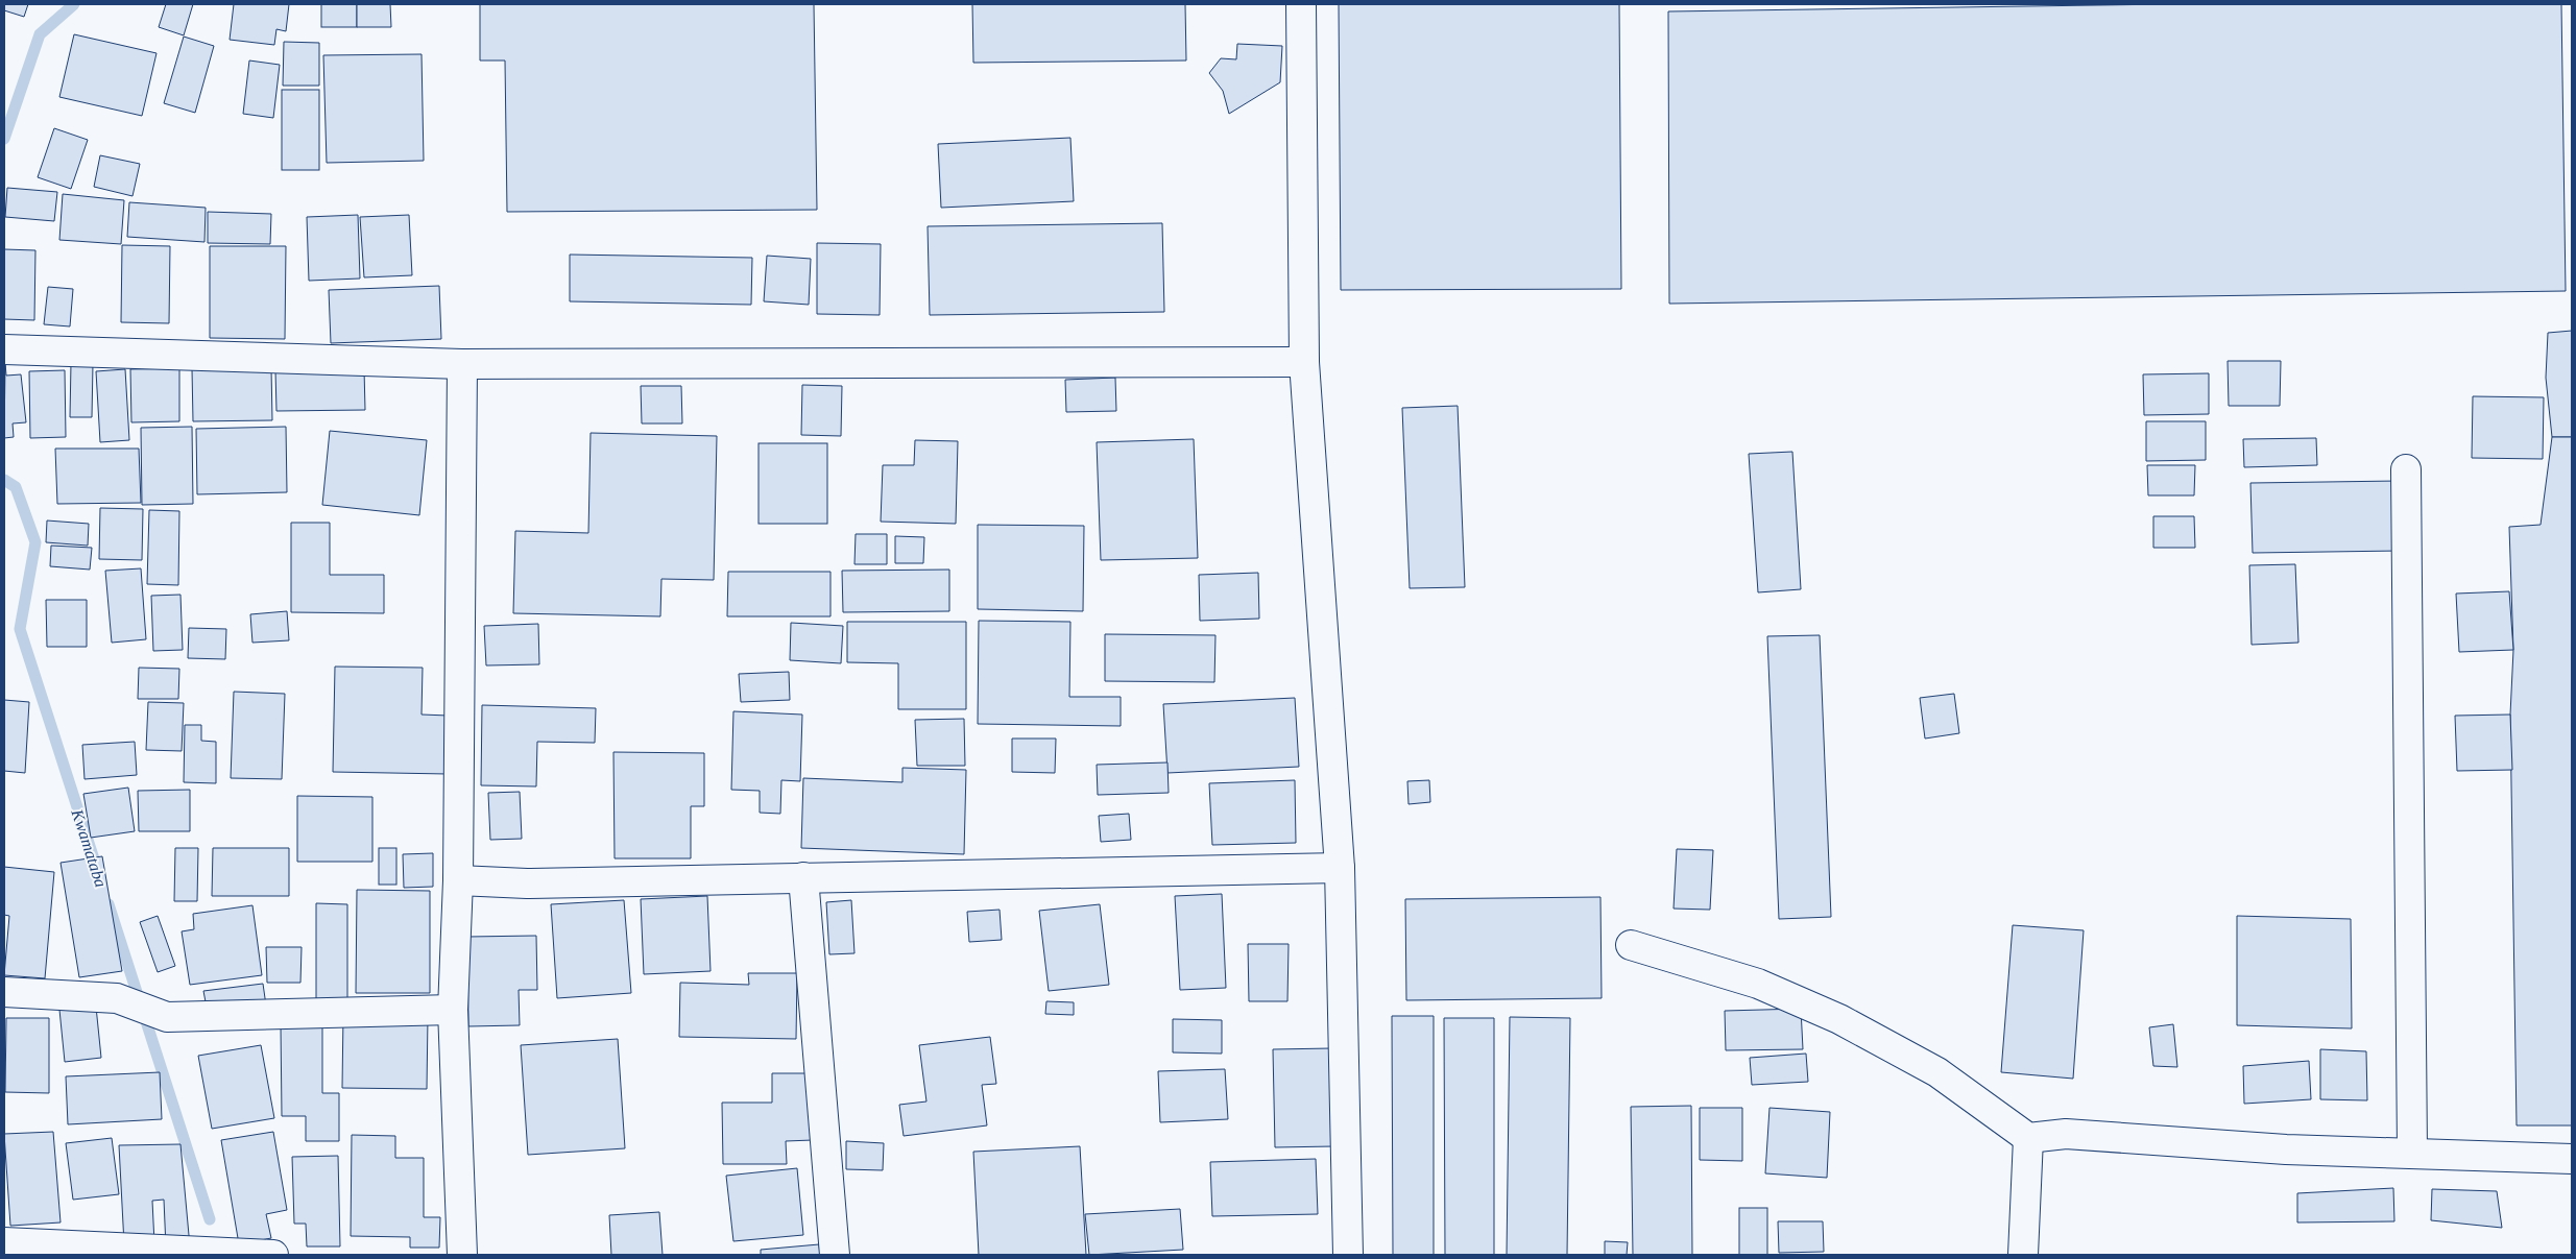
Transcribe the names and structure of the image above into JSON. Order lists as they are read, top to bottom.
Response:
{
  "water": ["Kwamataba"]
}
